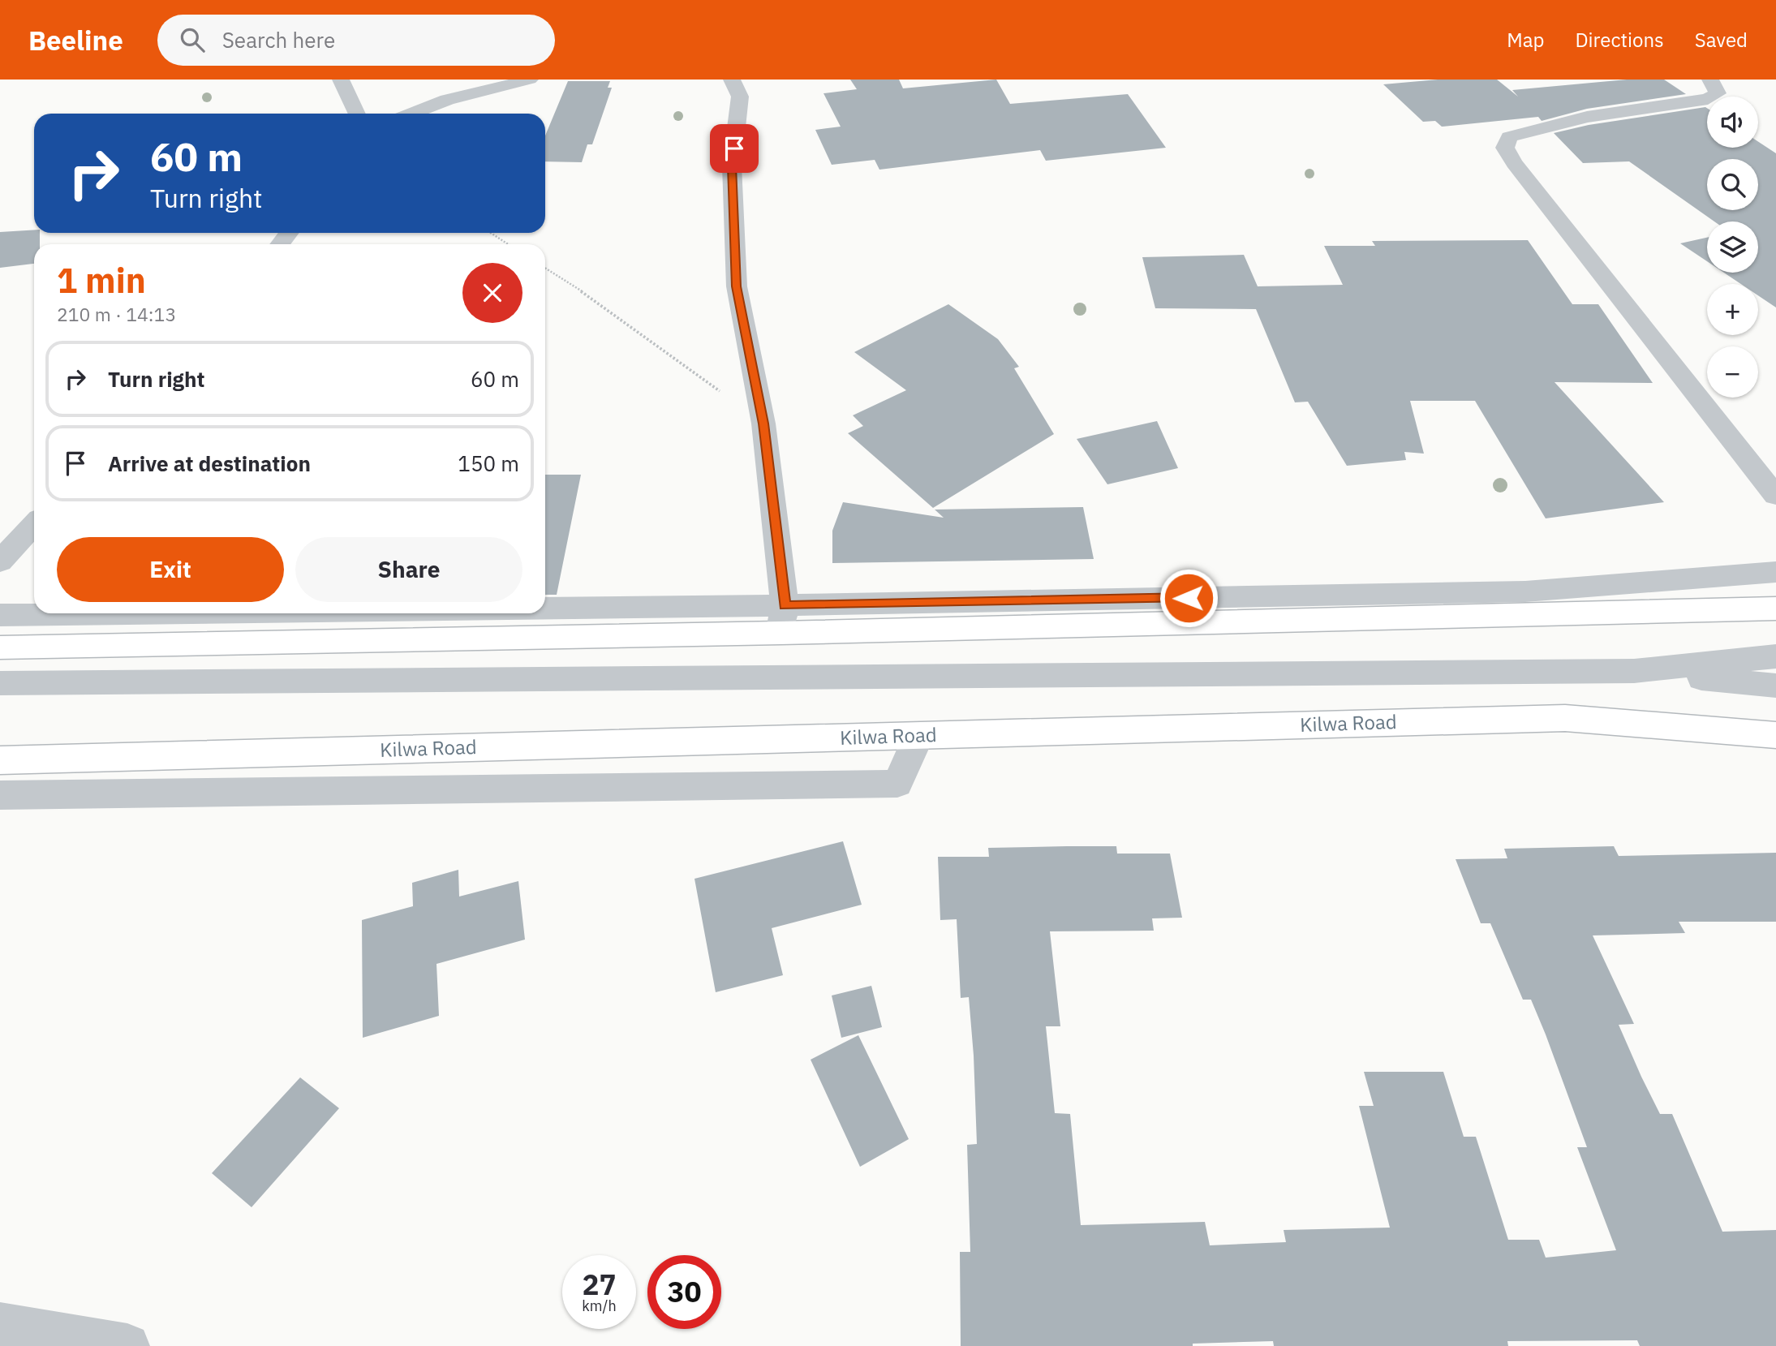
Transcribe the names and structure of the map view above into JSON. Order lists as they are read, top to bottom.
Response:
{
  "streets": {
    "highway": ["Kilwa Road"]
  },
  "page": {
    "header": "Beeline",
    "search": "Search here",
    "nav": ["Map", "Directions", "Saved"],
    "map_buttons": ["+", "−"],
    "turn": ["60 m", "Turn right"],
    "heading": ["1 min", "210 m · 14:13"],
    "list": [
      {
        "name": "Turn right",
        "value": "60 m"
      },
      {
        "name": "Arrive at destination",
        "value": "150 m"
      }
    ],
    "buttons": ["Exit", "Share"],
    "speed": "27 km/h",
    "limit": "30"
  }
}
